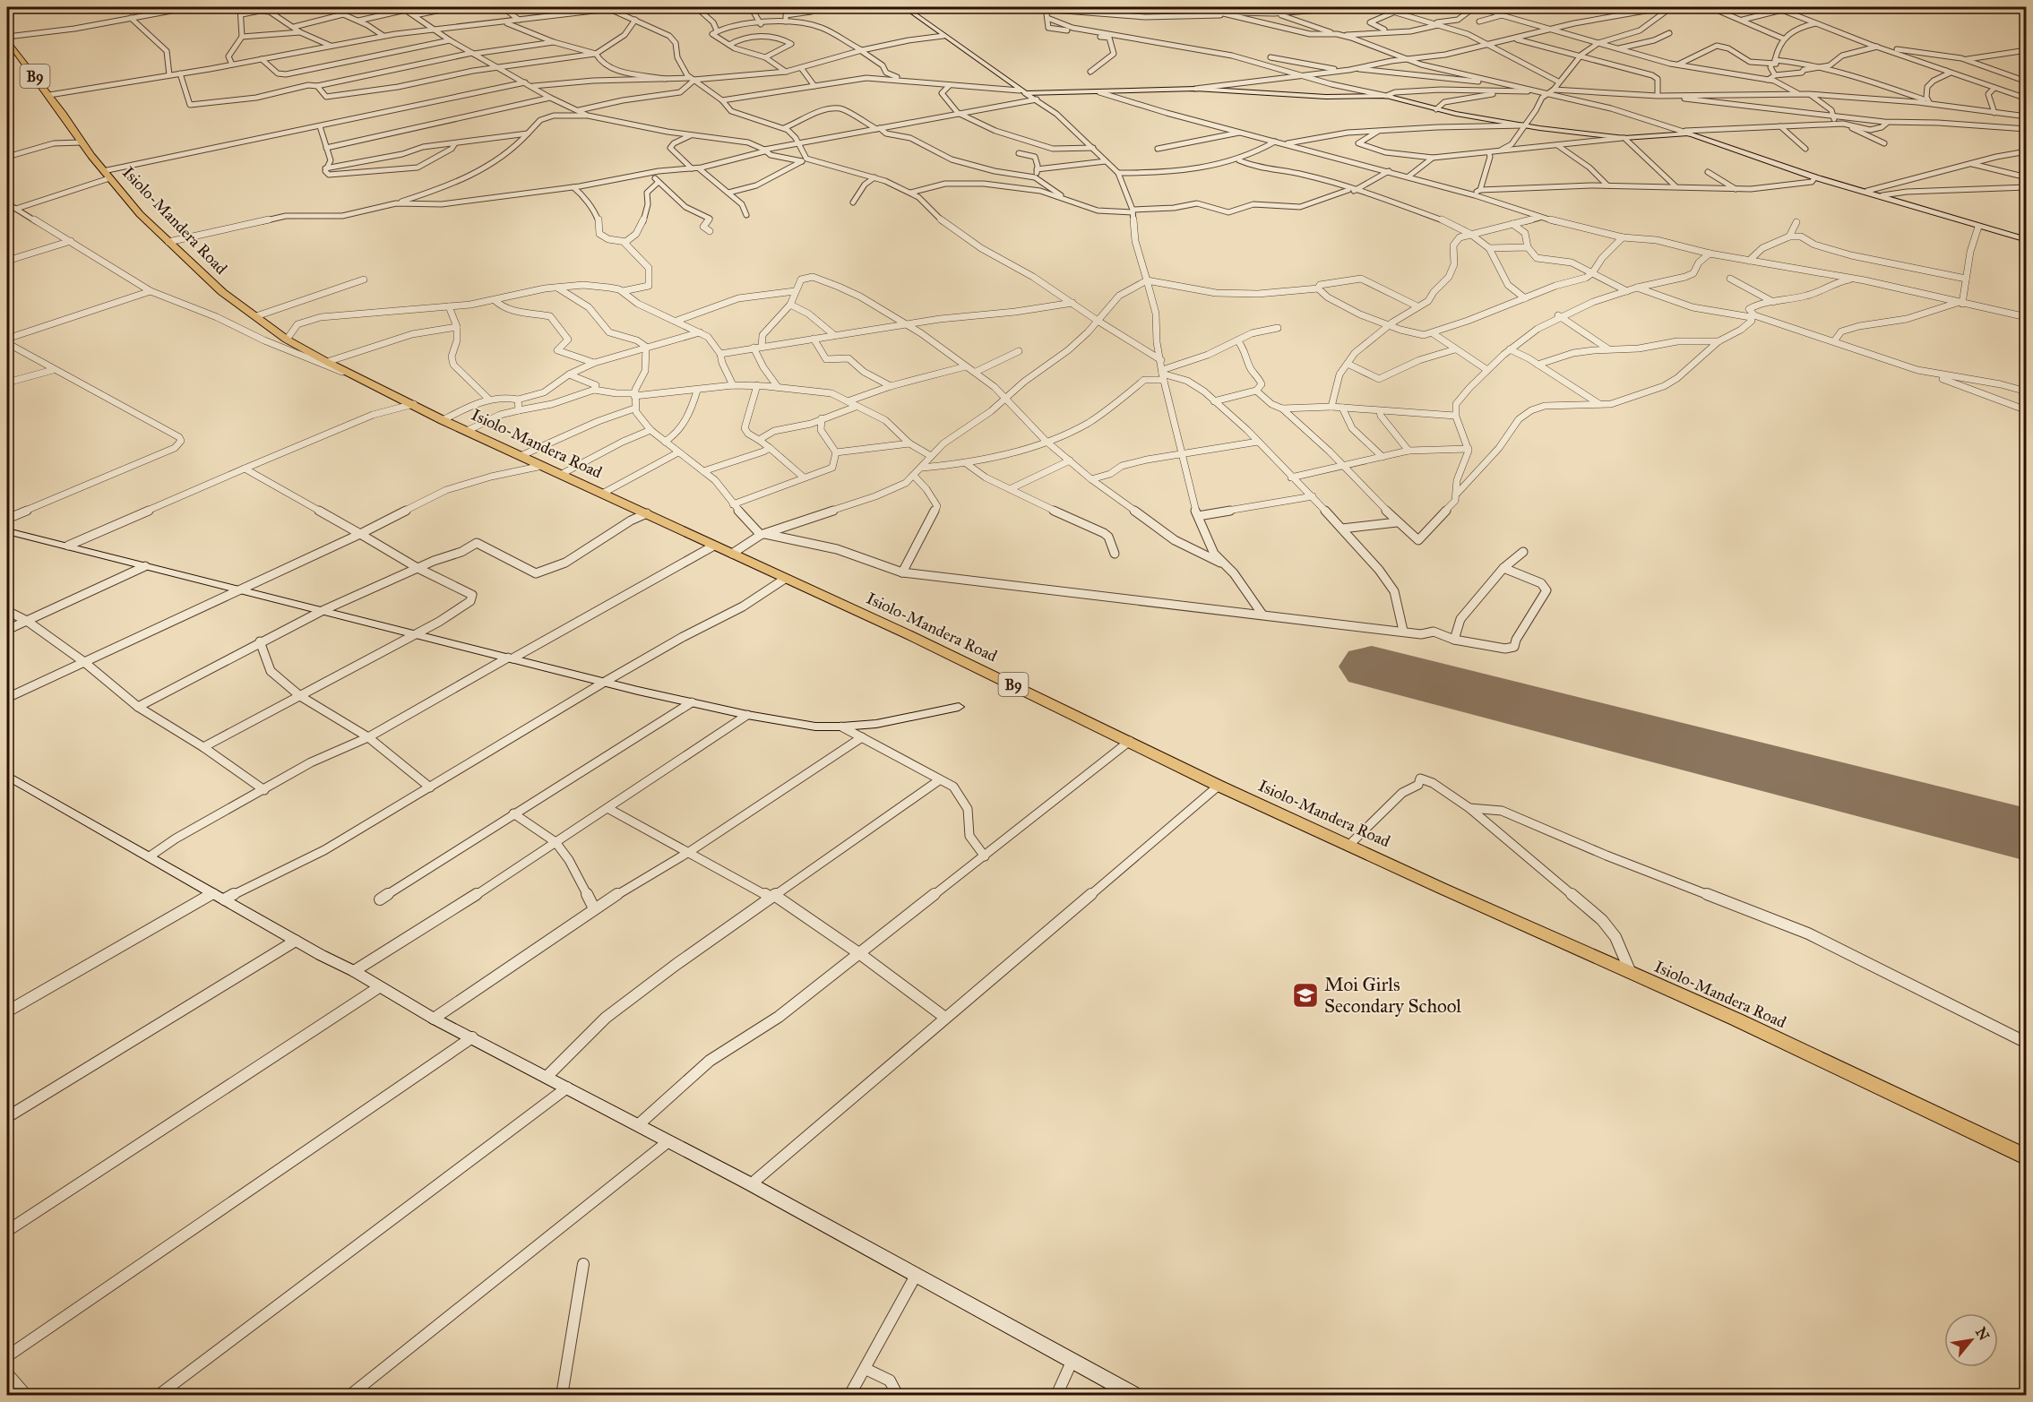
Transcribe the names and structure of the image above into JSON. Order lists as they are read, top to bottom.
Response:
{
  "streets": {
    "highway": ["B9", "Isiolo-Mandera Road"]
  },
  "places": {
    "school or university": ["Moi Girls Secondary School"]
  },
  "north": "top right"
}
